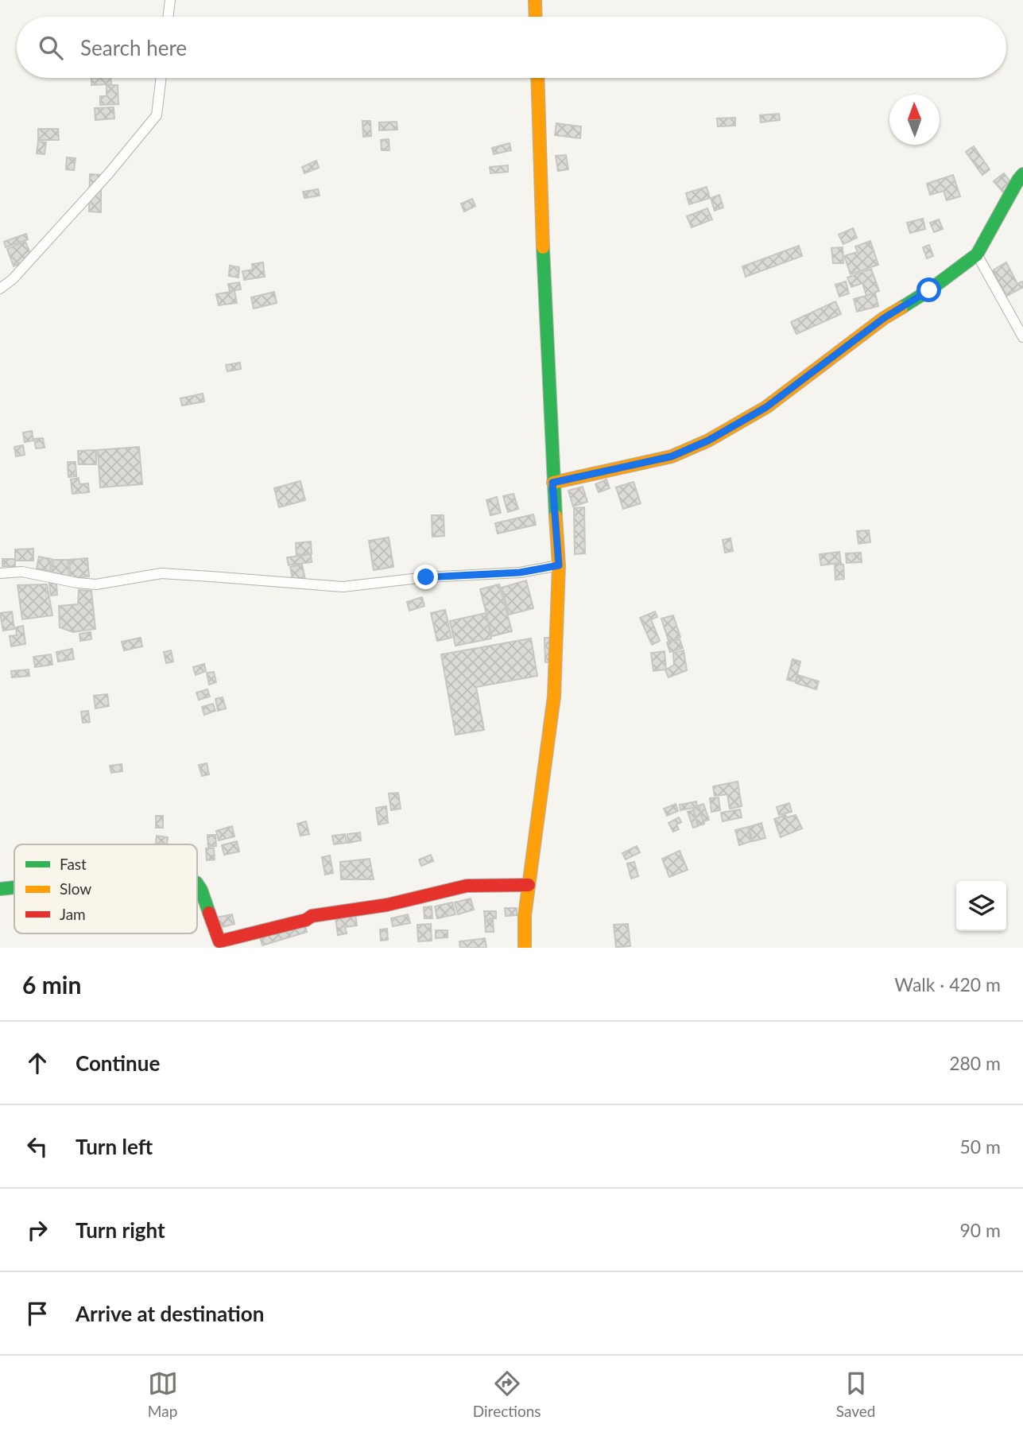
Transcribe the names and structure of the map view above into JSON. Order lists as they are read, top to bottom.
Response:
{
  "legend": ["Fast", "Slow", "Jam"],
  "north": "top",
  "page": {
    "search": "Search here",
    "heading": ["6 min", "Walk · 420 m"],
    "list": [
      ["Continue", "280 m"],
      ["Turn left", "50 m"],
      ["Turn right", "90 m"],
      "Arrive at destination"
    ],
    "nav": ["Map", "Directions", "Saved"]
  }
}
